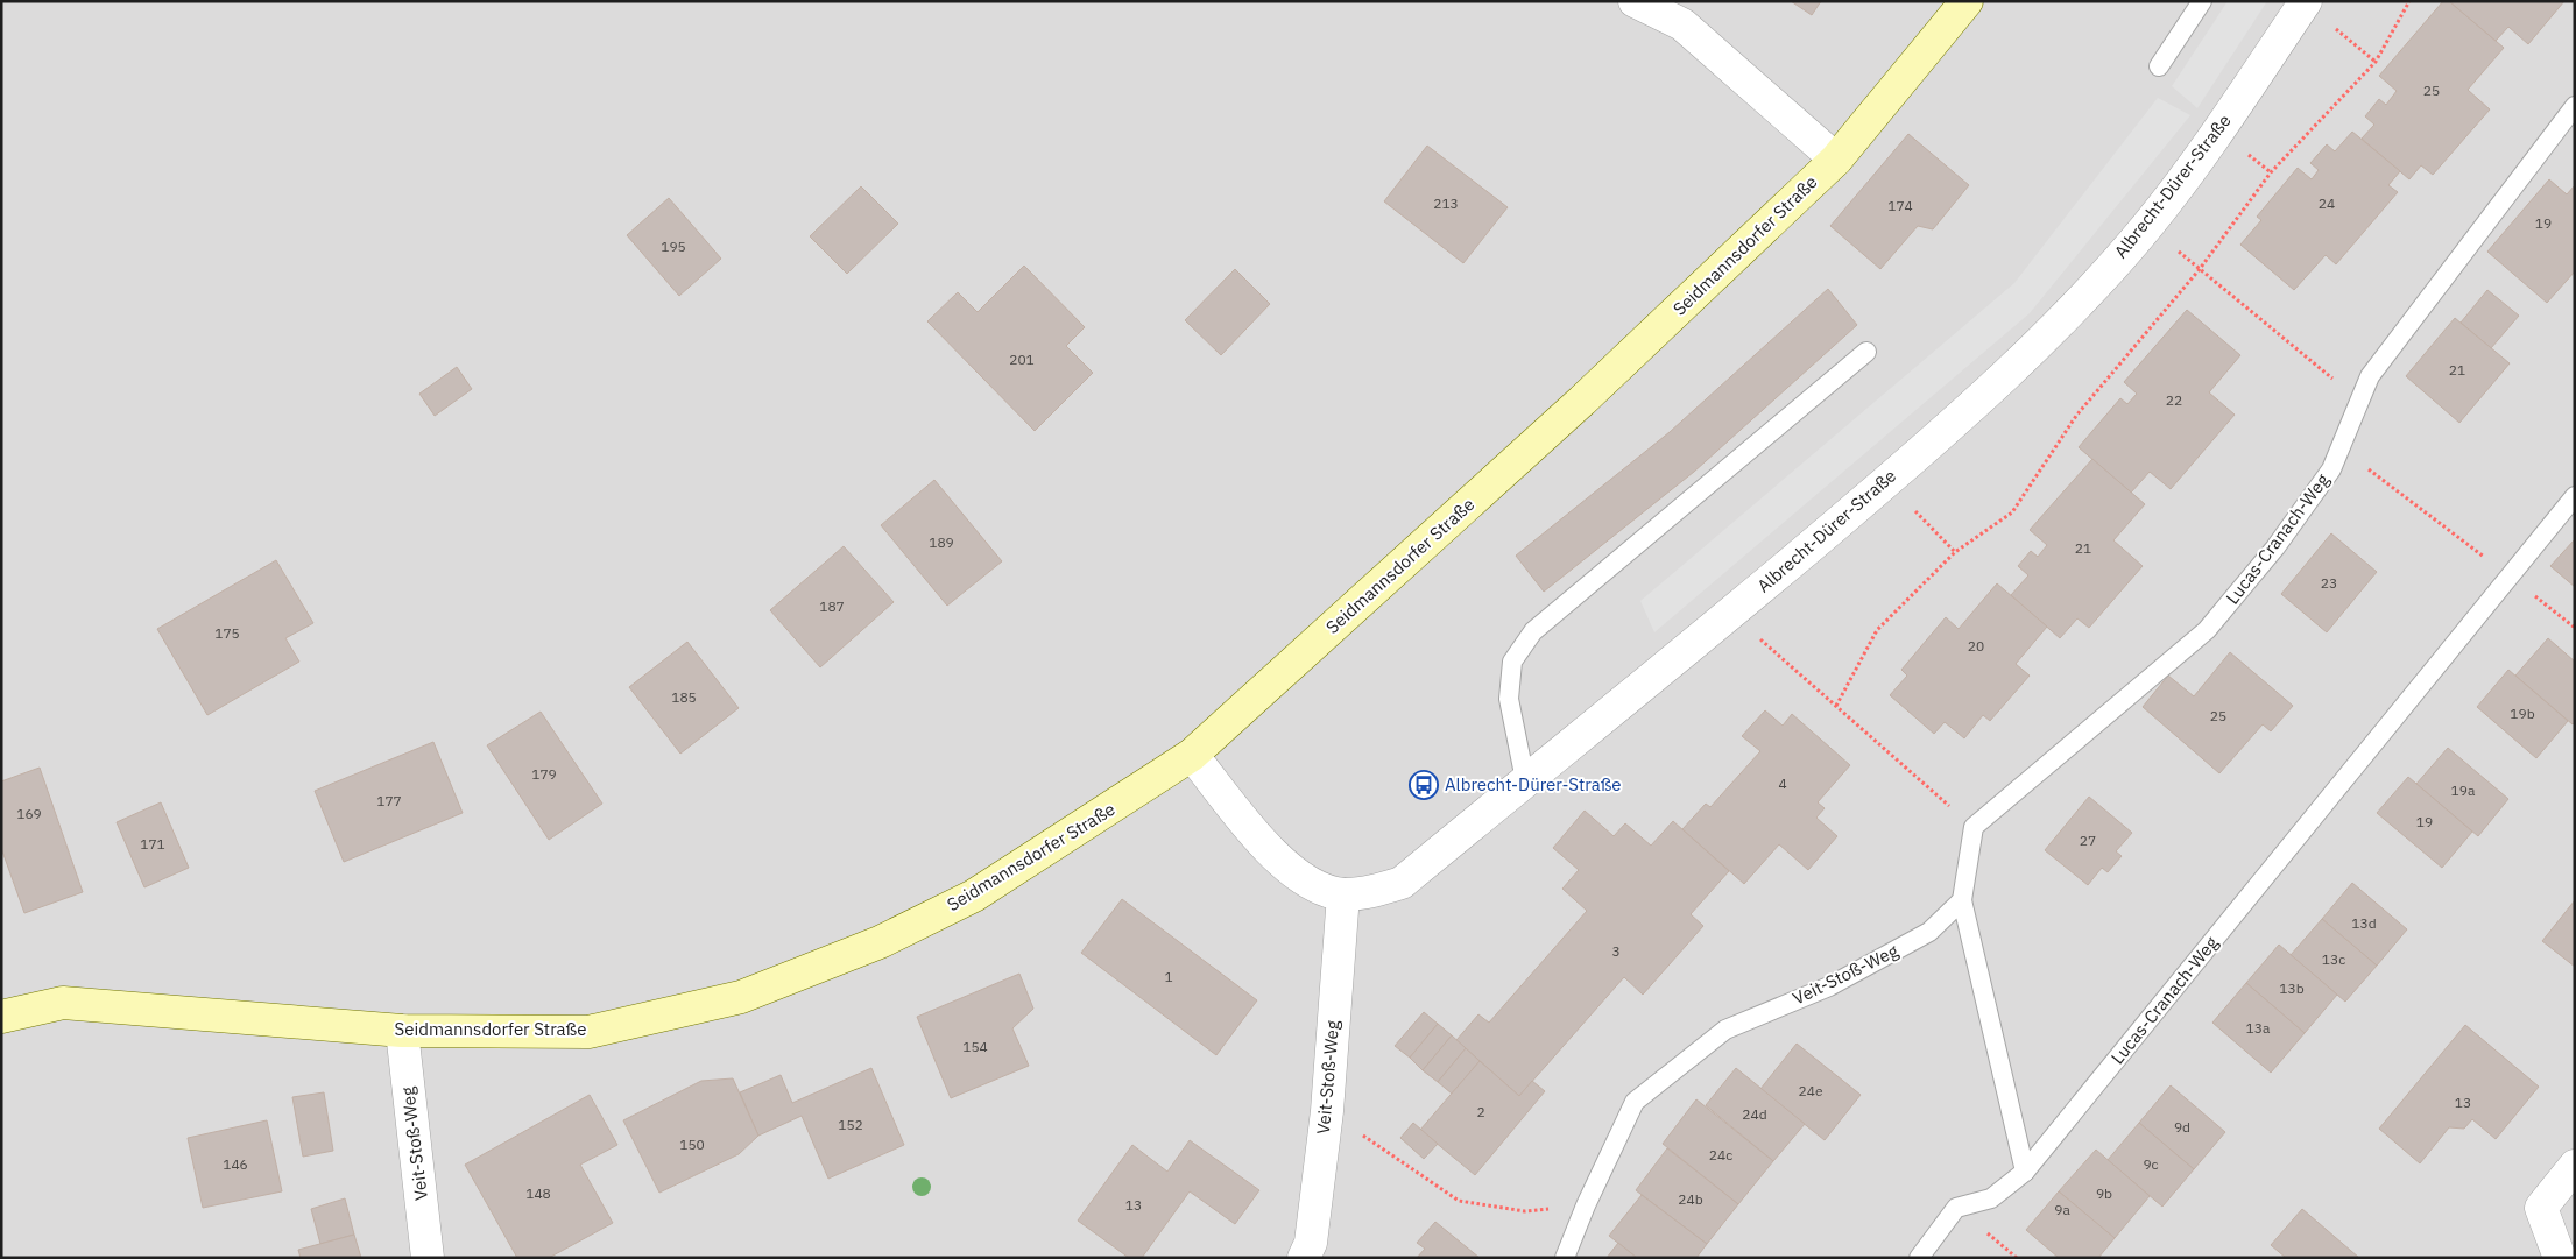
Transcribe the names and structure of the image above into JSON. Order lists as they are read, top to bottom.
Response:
{
  "streets": {
    "street": ["Albrecht-Dürer-Straße", "Seidmannsdorfer Straße", "Veit-Stoß-Weg"],
    "lane": ["Lucas-Cranach-Weg"]
  },
  "crossings": [
    ["Albrecht-Dürer-Straße", "Seidmannsdorfer Straße"],
    ["Albrecht-Dürer-Straße", "Veit-Stoß-Weg"],
    ["Seidmannsdorfer Straße", "Veit-Stoß-Weg"]
  ],
  "places": {
    "bus stop": ["Albrecht-Dürer-Straße"]
  },
  "house_numbers": [
    "25",
    "213",
    "24",
    "174",
    "19",
    "195",
    "201",
    "21",
    "22",
    "189",
    "21",
    "23",
    "187",
    "175",
    "20",
    "185",
    "19b",
    "25",
    "179",
    "4",
    "19a",
    "177",
    "169",
    "19",
    "27",
    "171",
    "13d",
    "3",
    "13c",
    "1",
    "13b",
    "13a",
    "154",
    "24e",
    "13",
    "2",
    "24d",
    "152",
    "9d",
    "150",
    "24c",
    "146",
    "9c",
    "148",
    "9b",
    "24b",
    "13",
    "9a"
  ]
}
